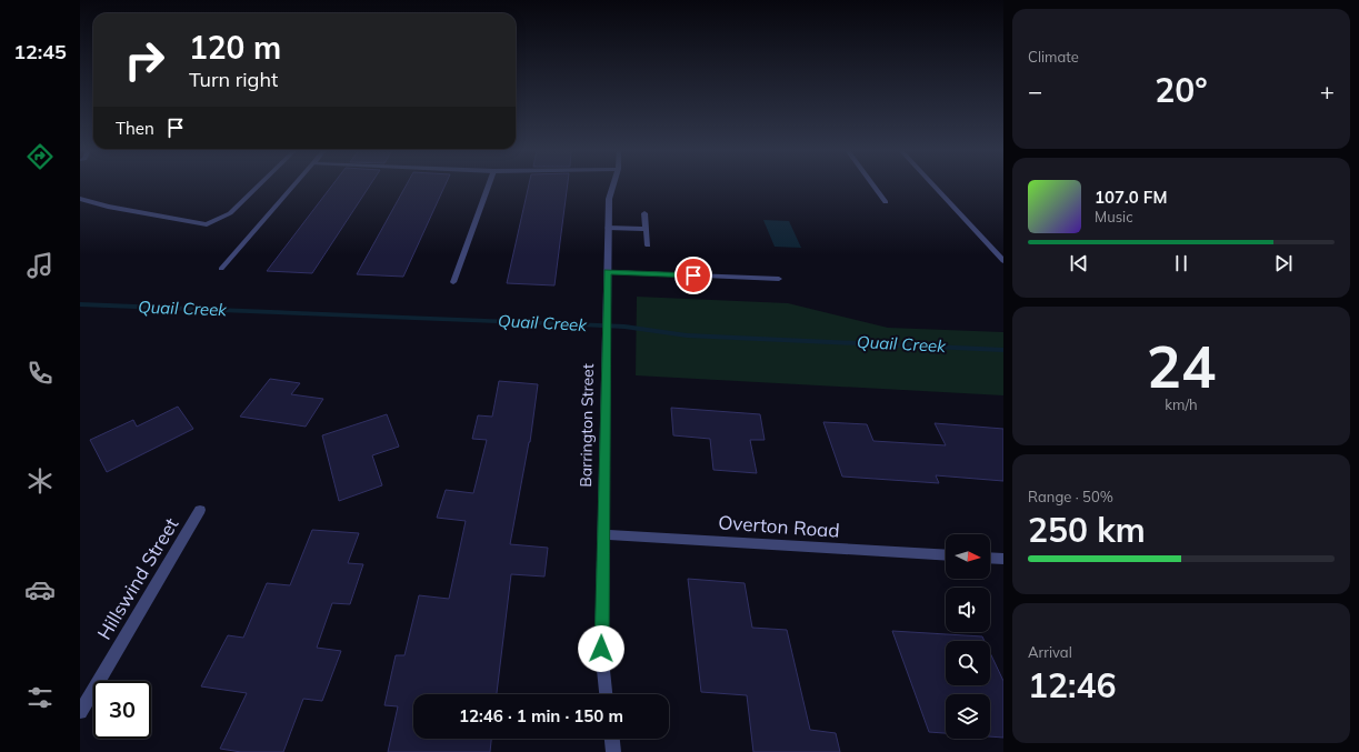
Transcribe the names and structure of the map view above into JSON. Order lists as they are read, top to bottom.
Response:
{
  "streets": {
    "street": ["Barrington Street", "Overton Road", "Hillswind Street"]
  },
  "crossings": [
    ["Barrington Street", "Overton Road"]
  ],
  "water": ["Quail Creek"],
  "north": "right",
  "page": {
    "tabs": "12:45",
    "tile": [
      "Climate",
      ["24", "km/h"],
      ["Range · 50%", "250 km"],
      ["Arrival", "12:46"]
    ],
    "turn": ["120 m", "Turn right"],
    "heat": ["−", "20°", "+"],
    "then": "Then",
    "song": ["107.0 FM", "Music"],
    "limit": "30",
    "trip": "12:46 · 1 min · 150 m"
  }
}
